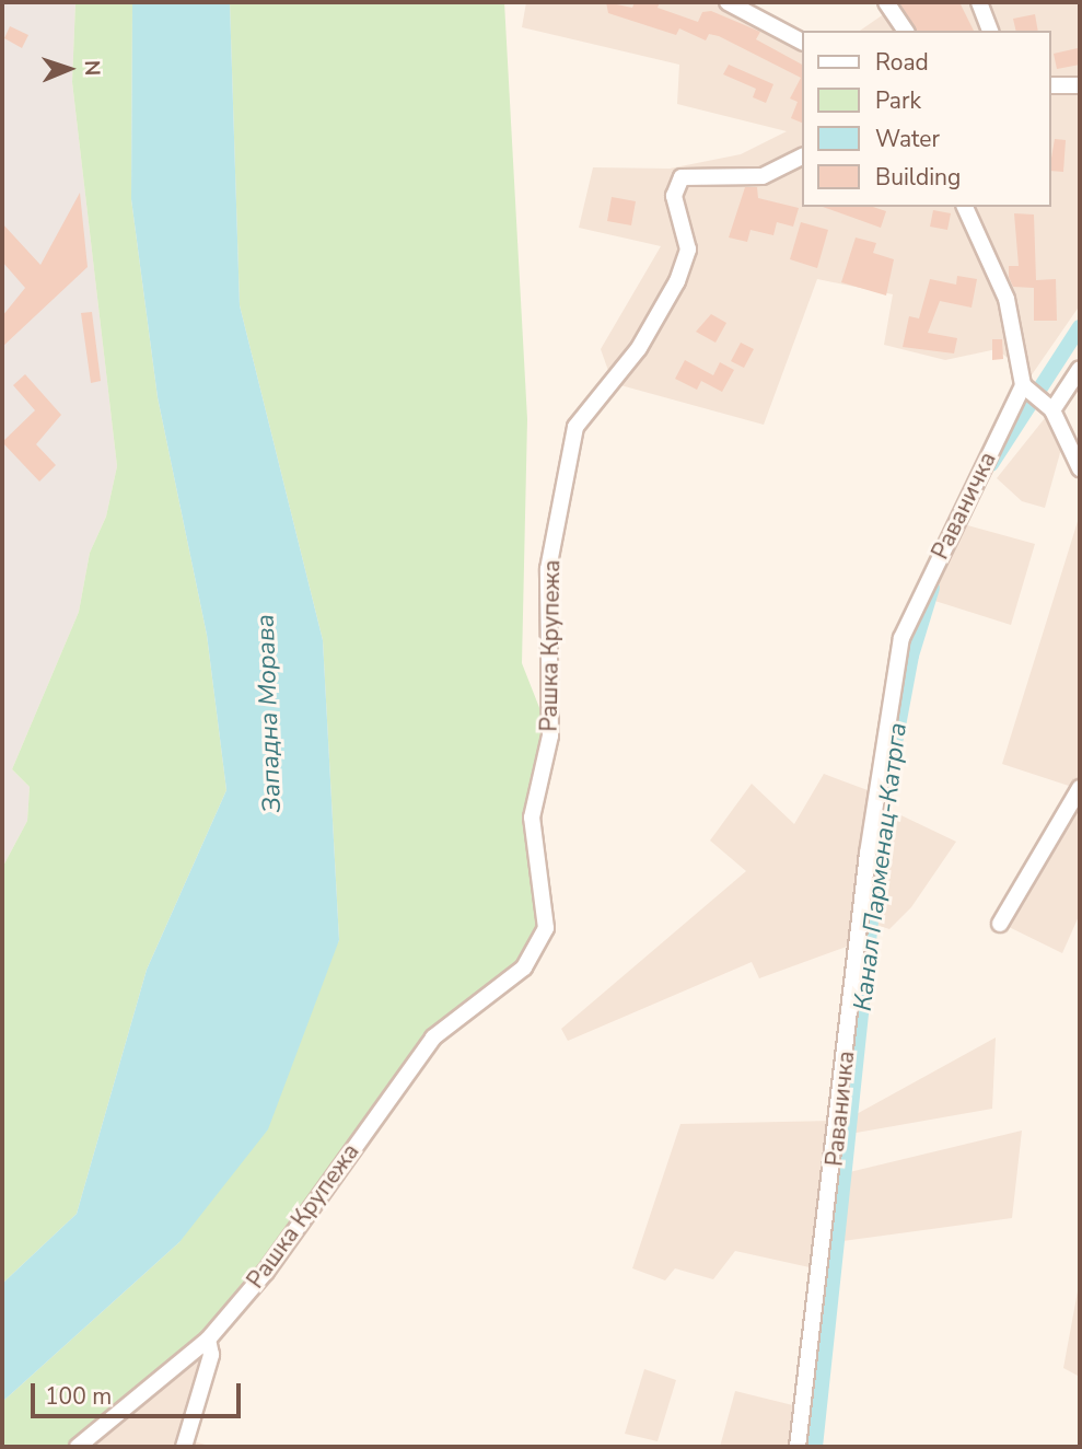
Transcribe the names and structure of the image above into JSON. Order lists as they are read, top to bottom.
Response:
{
  "streets": {
    "street": ["Раваничка", "Рашка Крупежа"]
  },
  "water": ["Западна Морава", "Канал Парменац-Катрга"],
  "legend": [
    "Road",
    "Park",
    "Water",
    "Building"
  ],
  "scale_bar": "100 m",
  "north": "right"
}
